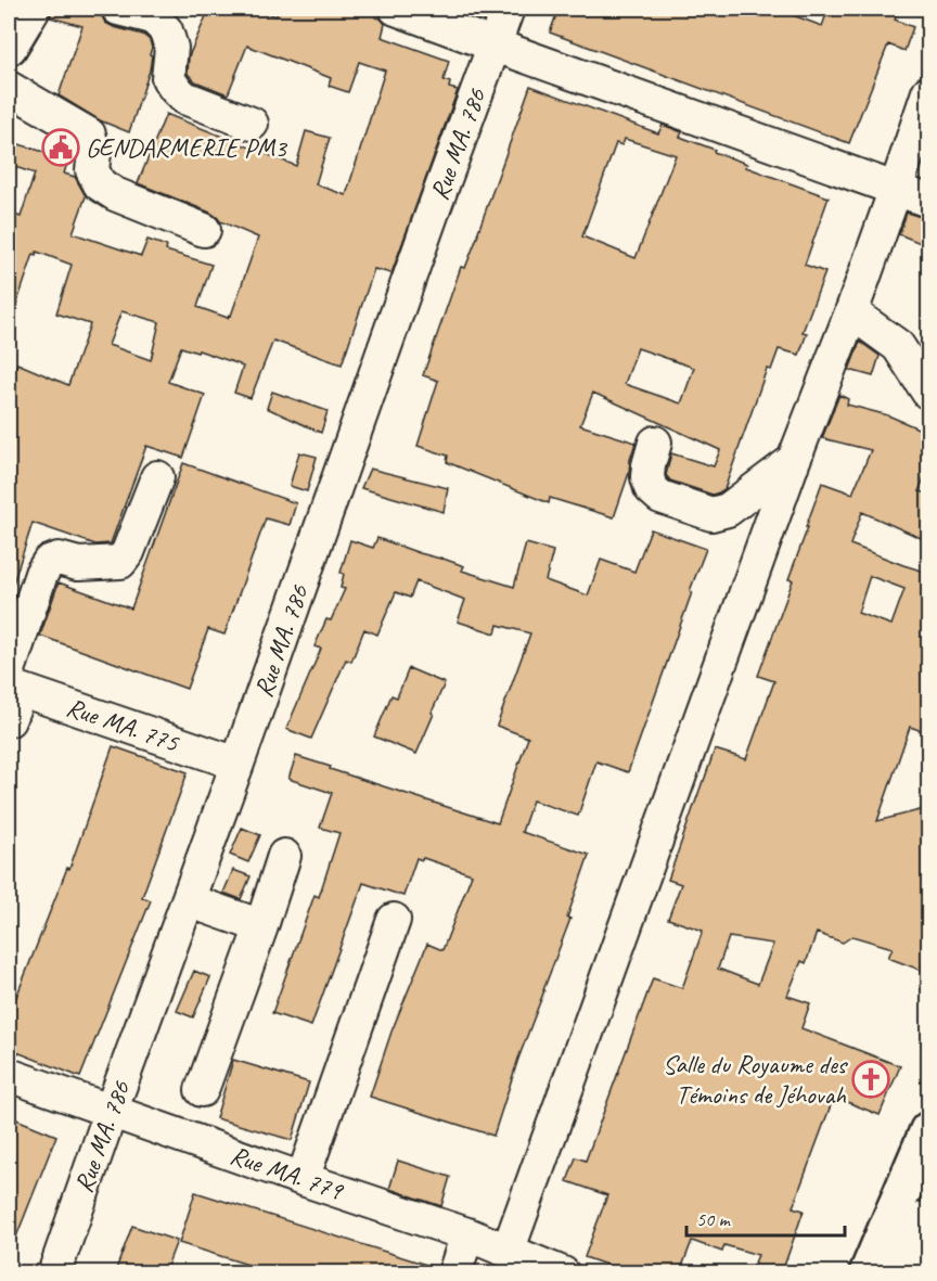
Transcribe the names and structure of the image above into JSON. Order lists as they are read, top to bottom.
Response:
{
  "streets": {
    "street": ["Rue MA. 786", "Rue MA. 775", "Rue MA. 779"]
  },
  "crossings": [
    ["Rue MA. 786", "Rue MA. 775"],
    ["Rue MA. 786", "Rue MA. 779"]
  ],
  "places": {
    "public building": ["GENDARMERIE PM3"],
    "church": ["Salle du Royaume des Témoins de Jéhovah"]
  },
  "scale_bar": "50 m"
}
